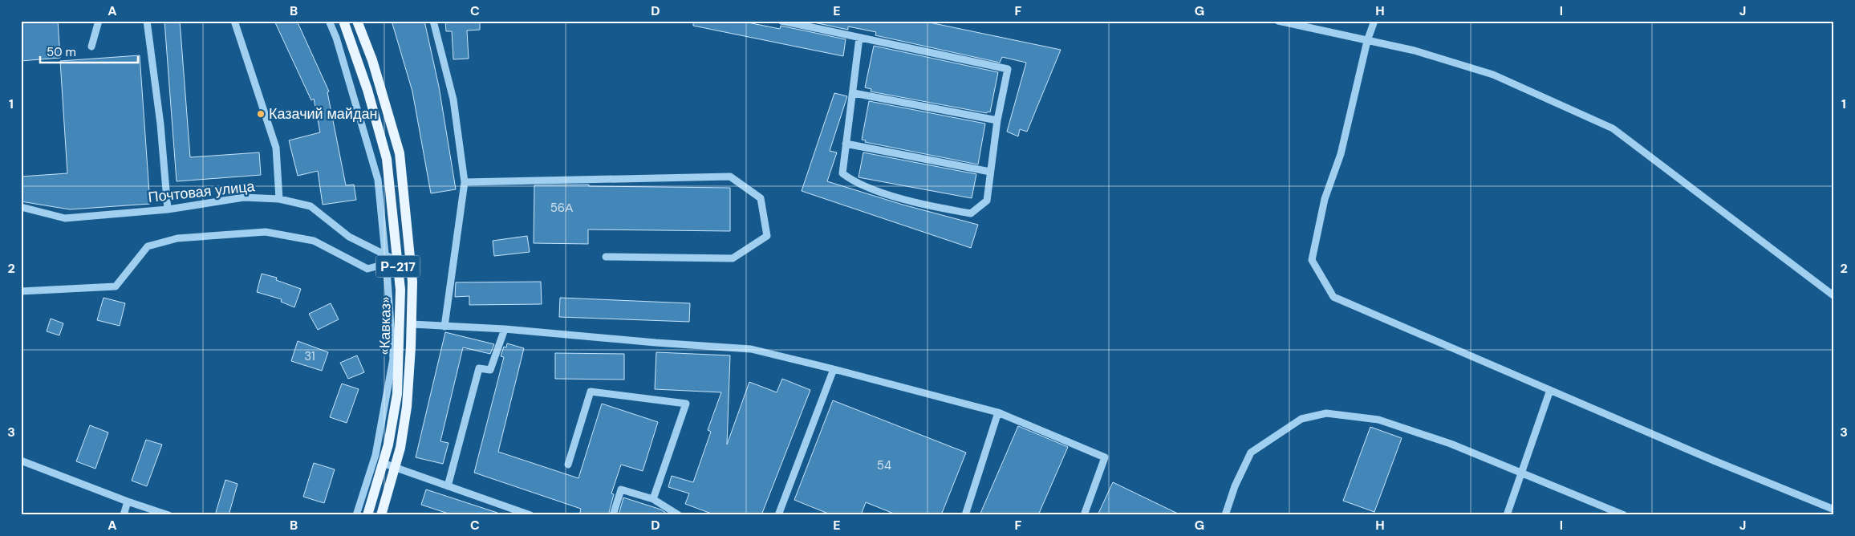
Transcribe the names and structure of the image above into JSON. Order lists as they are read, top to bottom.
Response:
{
  "streets": {
    "main road": ["Р-217", "«Кавказ»"],
    "street": ["Почтовая улица"]
  },
  "crossings": [
    ["Почтовая улица", "«Кавказ»"]
  ],
  "places": ["Казачий майдан"],
  "house_numbers": ["56А", "31", "54"],
  "scale_bar": "50 m",
  "grid": {
    "columns": [
      "A",
      "B",
      "C",
      "D",
      "E",
      "F",
      "G",
      "H",
      "I",
      "J"
    ],
    "rows": ["1", "2", "3"]
  }
}
